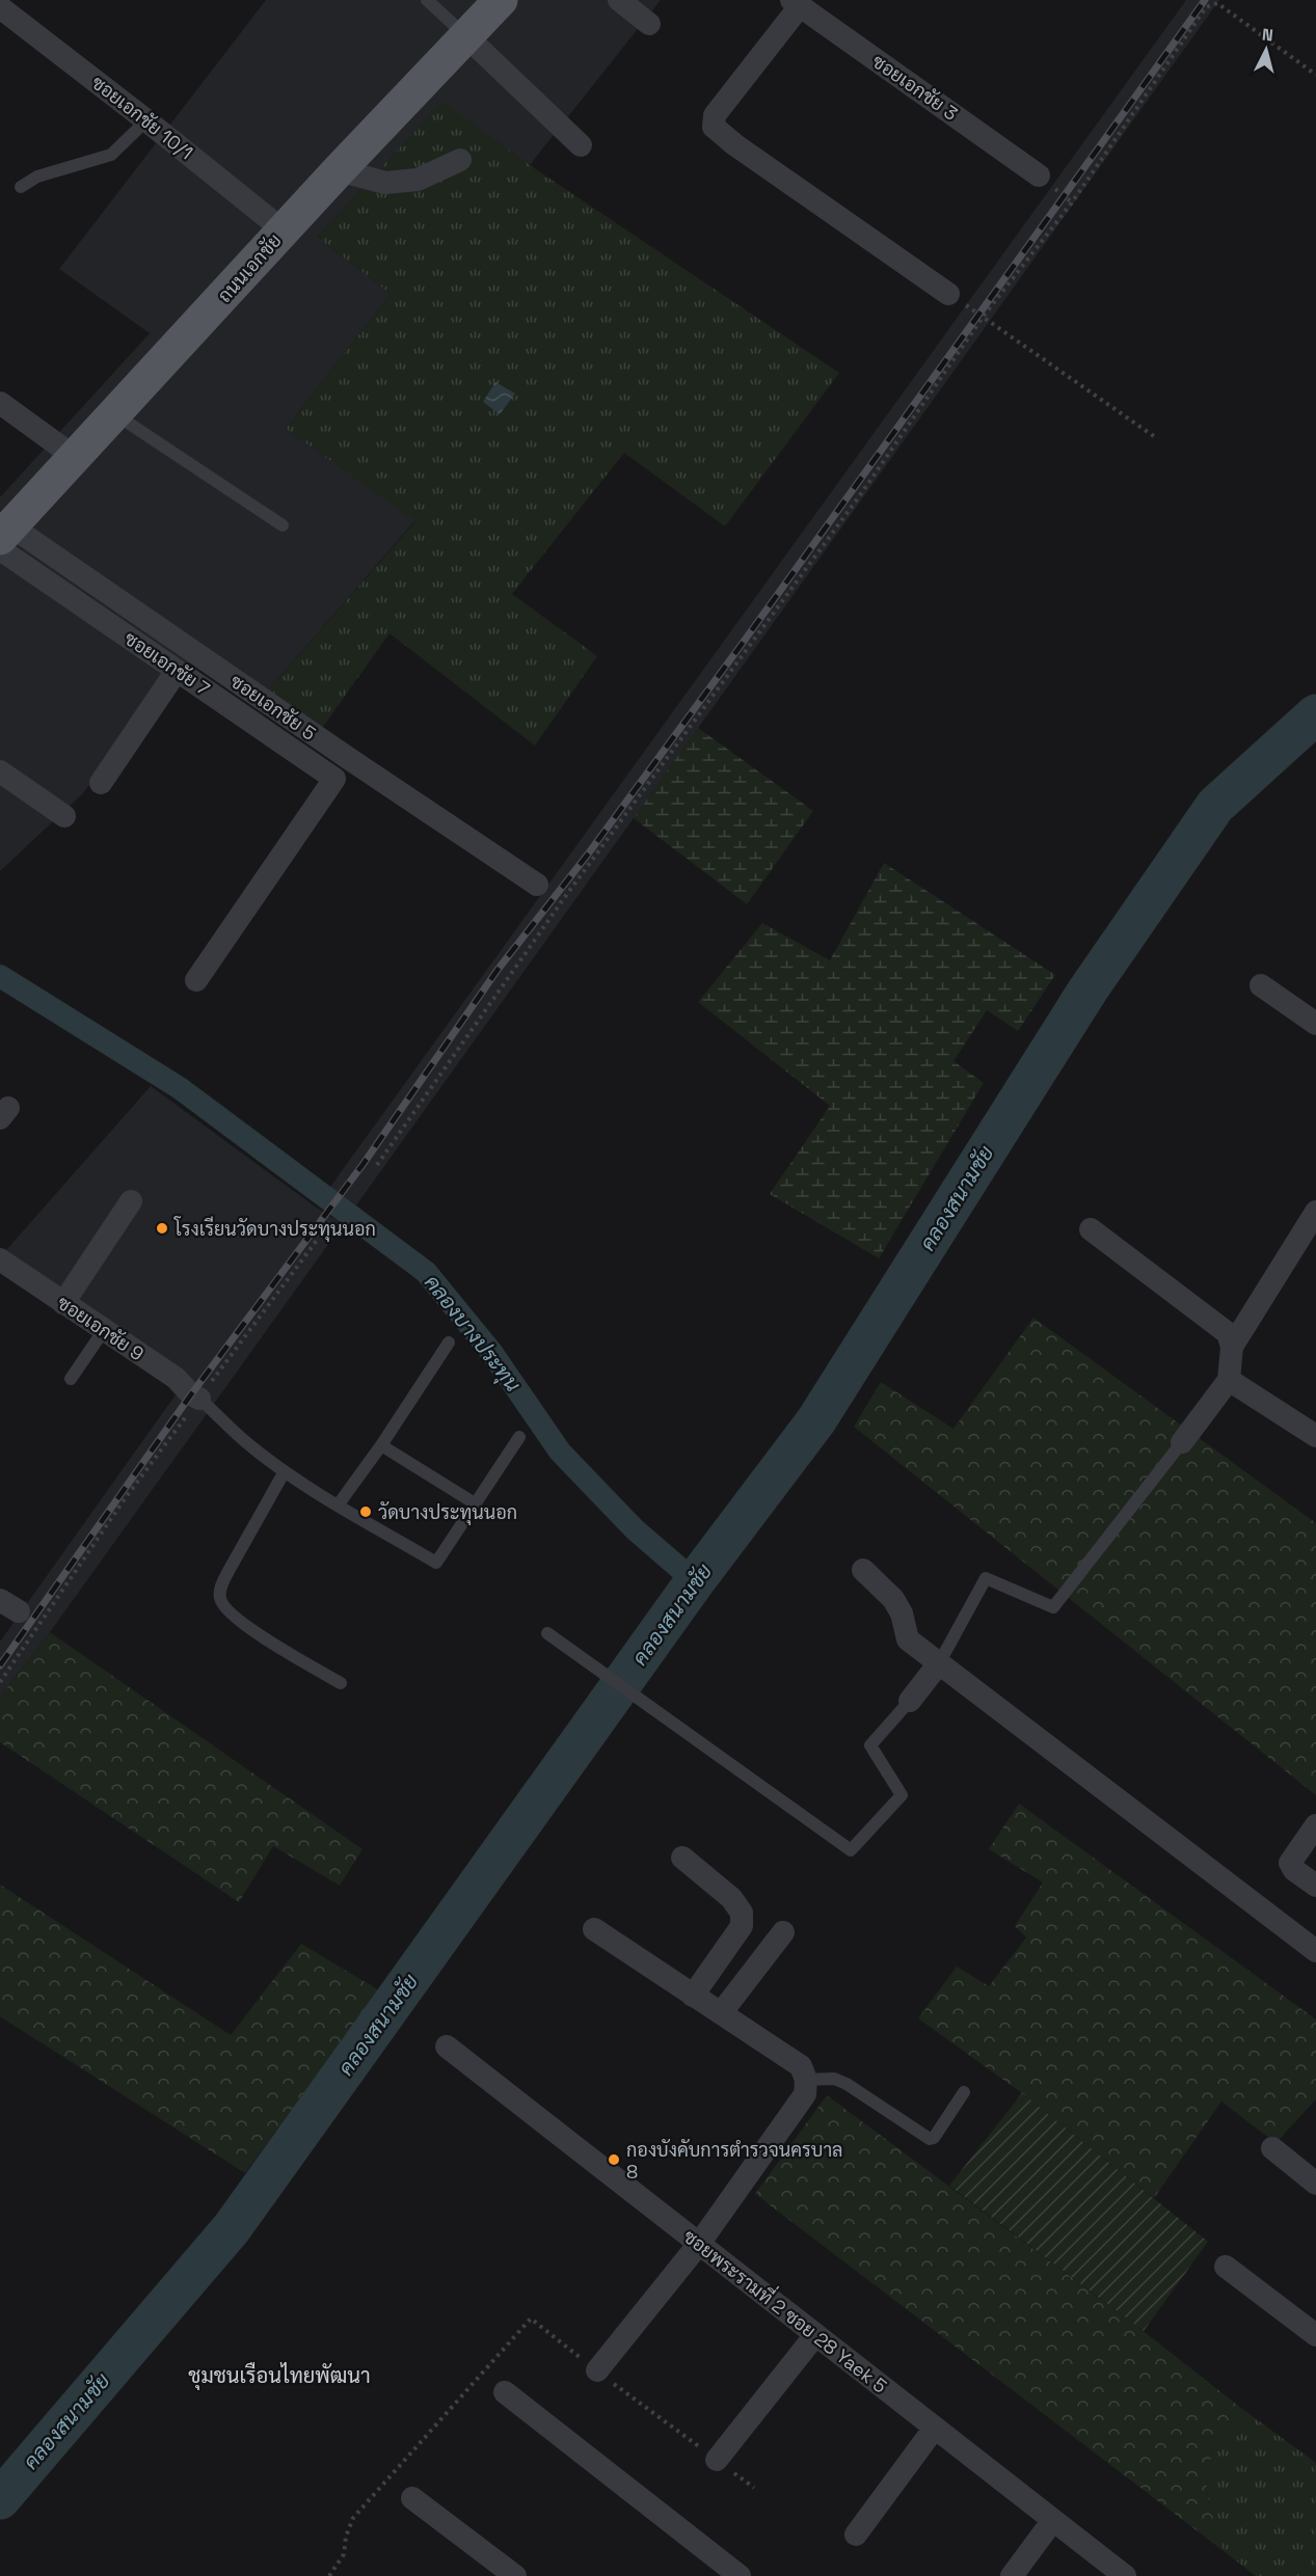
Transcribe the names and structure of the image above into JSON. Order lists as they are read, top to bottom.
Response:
{
  "streets": {
    "main road": ["ถนนเอกชัย"],
    "street": [
      "ซอยเอกชัย 3",
      "ซอยเอกชัย 10/1",
      "ซอยเอกชัย 7",
      "ซอยเอกชัย 5",
      "ซอยเอกชัย 9",
      "ซอยพระรามที่ 2 ซอย 28 Yaek 5"
    ]
  },
  "crossings": [
    ["ซอยเอกชัย 10/1", "ถนนเอกชัย"],
    ["ถนนเอกชัย", "ซอยเอกชัย 7"],
    ["ถนนเอกชัย", "ซอยเอกชัย 5"],
    ["ซอยเอกชัย 7", "ซอยเอกชัย 5"]
  ],
  "districts": ["ชุมชนเรือนไทยพัฒนา"],
  "water": ["คลองสนามชัย", "คลองบางประทุน"],
  "places": ["โรงเรียนวัดบางประทุนนอก", "วัดบางประทุนนอก", "กองบังคับการตำรวจนครบาล 8"],
  "north": "top"
}
